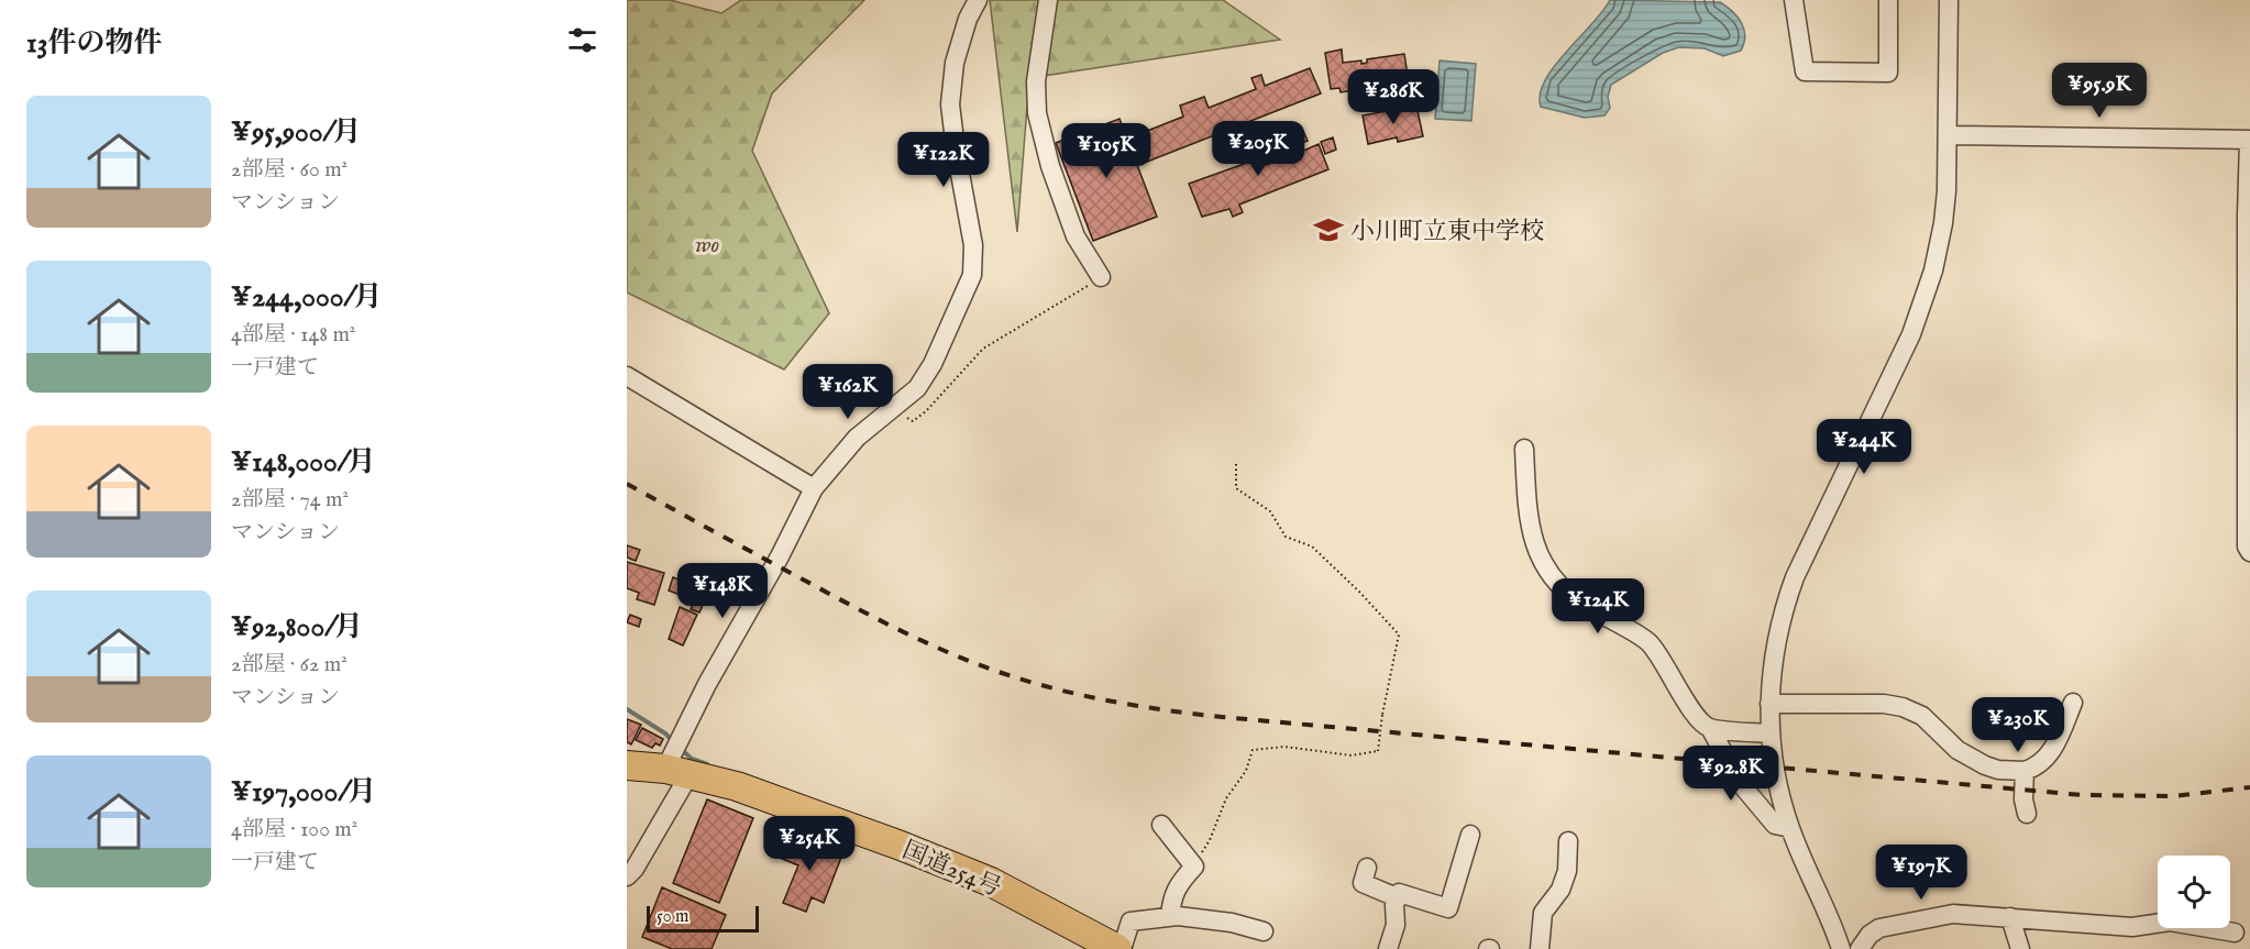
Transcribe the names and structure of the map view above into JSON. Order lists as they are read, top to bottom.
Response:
{
  "streets": {
    "highway": ["国道254号"]
  },
  "parks": ["wo"],
  "places": {
    "school or university": ["小川町立東中学校"]
  },
  "scale_bar": "50 m",
  "page": {
    "heading": "13件の物件",
    "price": [
      "¥95.9K",
      "¥286K",
      "¥205K",
      "¥105K",
      "¥122K",
      "¥162K",
      "¥244K",
      "¥148K",
      "¥124K",
      "¥230K",
      "¥92.8K",
      "¥254K",
      "¥197K"
    ],
    "list": [
      {
        "name": "¥95,900/月",
        "note": "2部屋 · 60 m² · マンション"
      },
      {
        "name": "¥244,000/月",
        "note": "4部屋 · 148 m² · 一戸建て"
      },
      {
        "name": "¥148,000/月",
        "note": "2部屋 · 74 m² · マンション"
      },
      {
        "name": "¥92,800/月",
        "note": "2部屋 · 62 m² · マンション"
      },
      {
        "name": "¥197,000/月",
        "note": "4部屋 · 100 m² · 一戸建て"
      }
    ],
    "scale": "50 m"
  }
}
